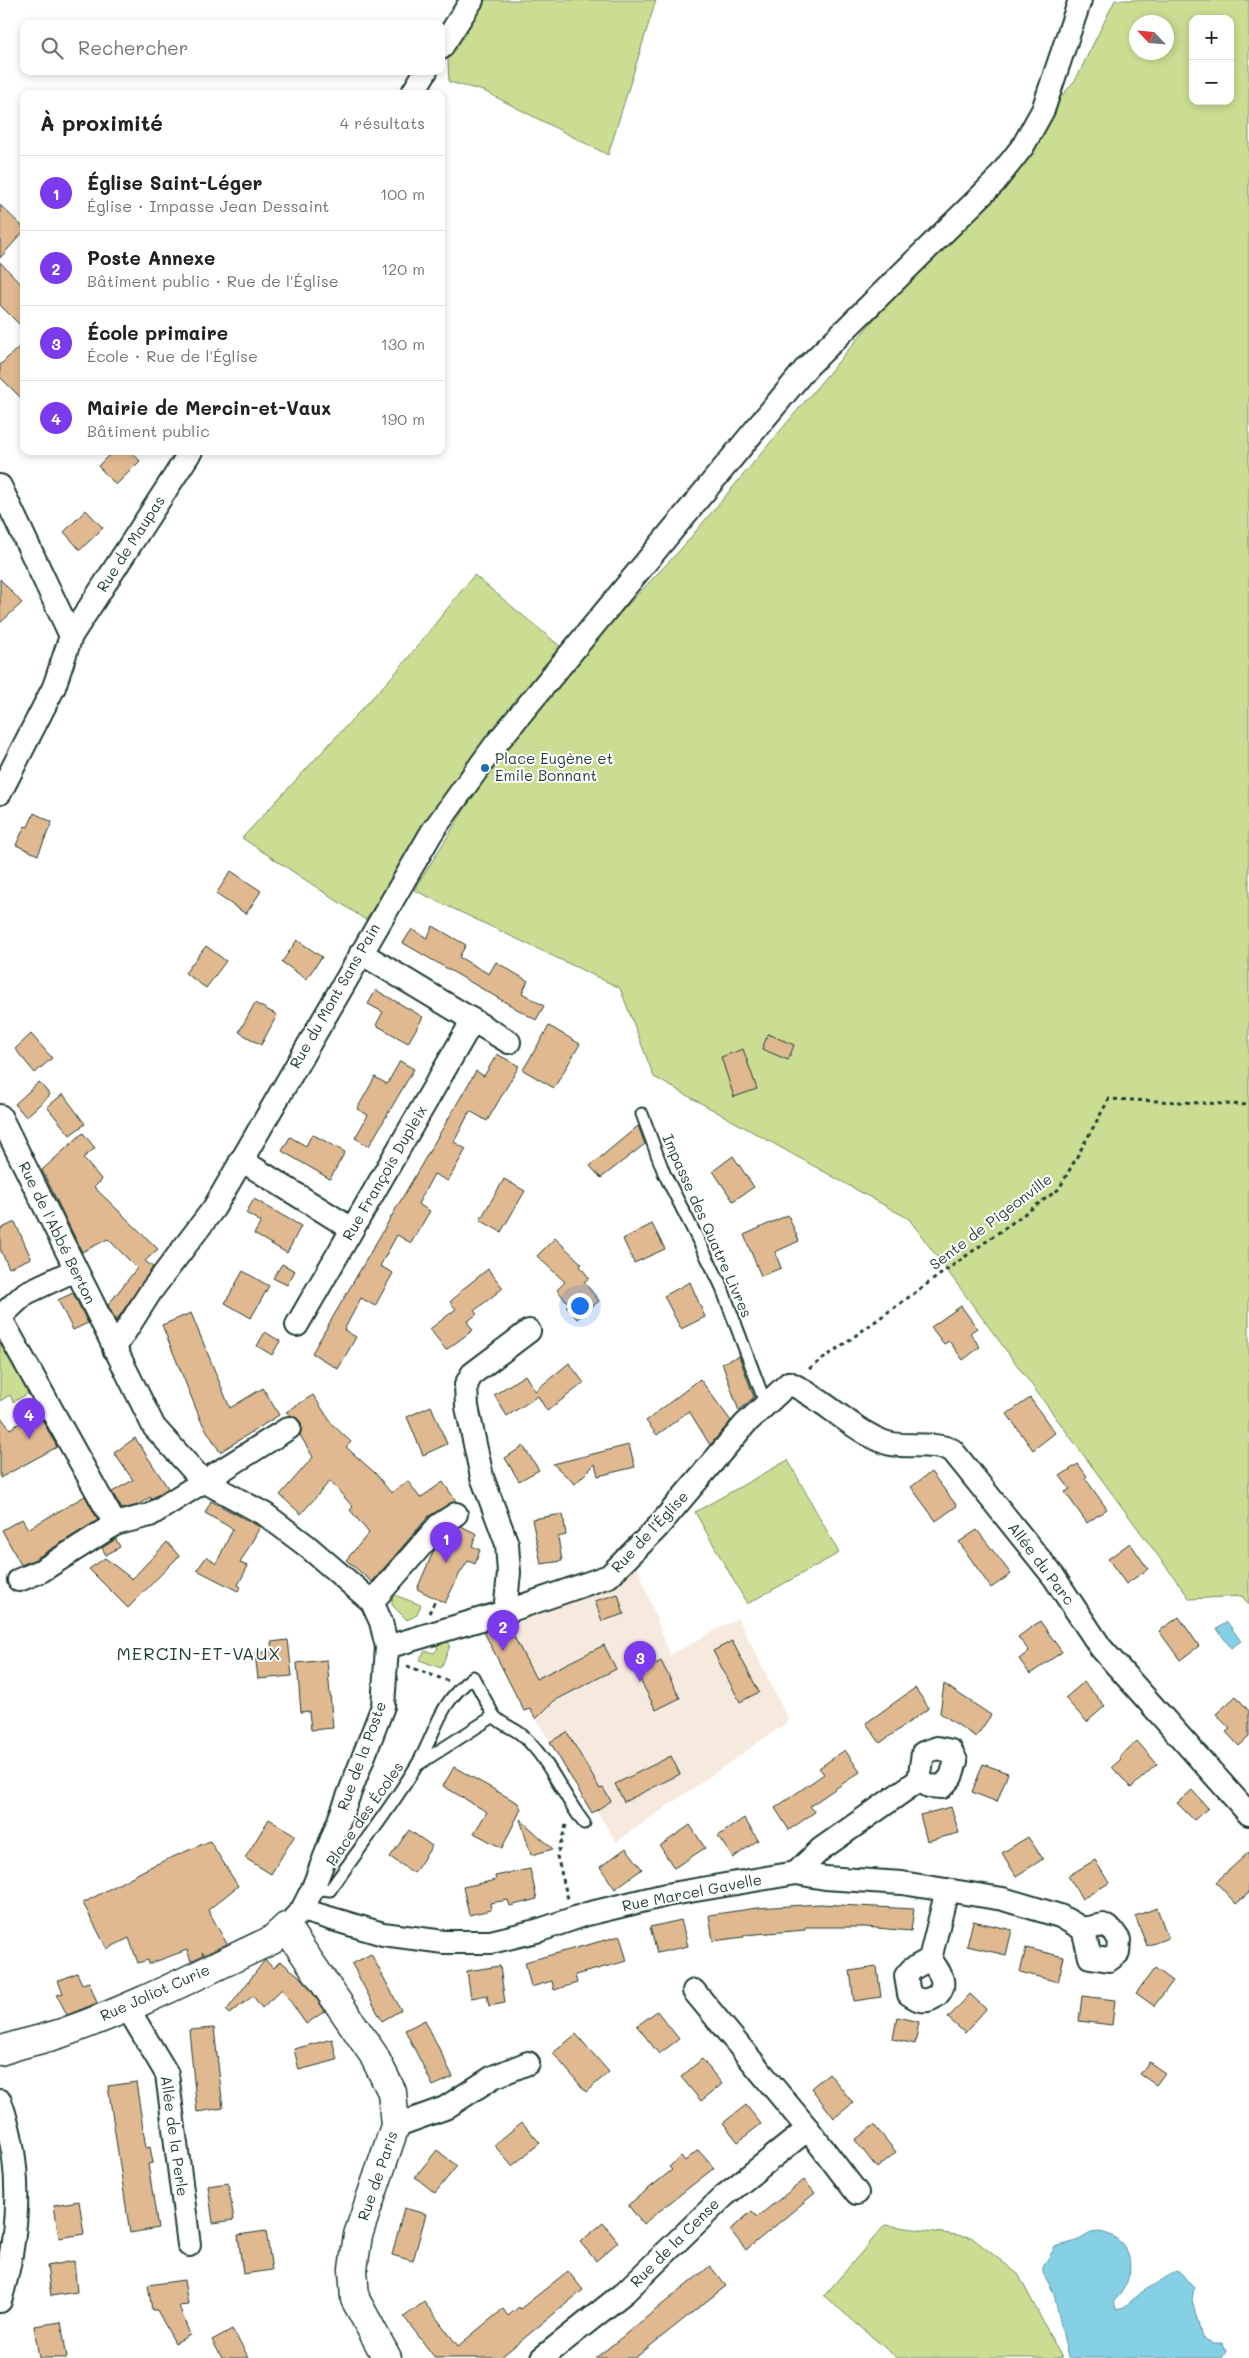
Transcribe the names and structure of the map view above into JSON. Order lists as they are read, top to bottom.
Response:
{
  "streets": {
    "street": [
      "Rue de Maupas",
      "Rue du Mont Sans Pain",
      "Rue François Dupleix",
      "Rue de l'Abbé Berton",
      "Rue de l'Église",
      "Allée du Parc",
      "Rue de la Poste",
      "Rue Marcel Gavelle",
      "Rue Joliot Curie",
      "Allée de la Perle",
      "Rue de Paris",
      "Rue de la Cense"
    ],
    "lane": ["Impasse des Quatre Livres", "Place des Écoles"],
    "path": ["Sente de Pigeonville"]
  },
  "crossings": [
    ["Rue du Mont Sans Pain", "Rue de l'Abbé Berton"],
    ["Rue du Mont Sans Pain", "Rue de la Poste"],
    ["Sente de Pigeonville", "Rue de l'Église"],
    ["Sente de Pigeonville", "Allée du Parc"],
    ["Impasse des Quatre Livres", "Rue de l'Église"],
    ["Rue de l'Abbé Berton", "Rue de la Poste"],
    ["Rue de l'Église", "Allée du Parc"],
    ["Rue de l'Église", "Rue de la Poste"],
    ["Rue de la Poste", "Place des Écoles"],
    ["Rue de la Poste", "Rue Marcel Gavelle"],
    ["Rue de la Poste", "Rue Joliot Curie"],
    ["Rue de la Poste", "Rue de Paris"],
    ["Rue Marcel Gavelle", "Rue Joliot Curie"],
    ["Rue Marcel Gavelle", "Rue de Paris"],
    ["Rue Joliot Curie", "Allée de la Perle"],
    ["Rue Joliot Curie", "Rue de Paris"]
  ],
  "districts": ["MERCIN-ET-VAUX"],
  "places": ["Place Eugène et Emile Bonnant"],
  "north": "top left",
  "page": {
    "map_buttons": ["+", "−"],
    "search": "Rechercher",
    "heading": ["À proximité", "4 résultats"],
    "list": [
      {
        "mark": "1",
        "name": "Église Saint-Léger",
        "note": "Église · Impasse Jean Dessaint",
        "value": "100 m"
      },
      {
        "mark": "2",
        "name": "Poste Annexe",
        "note": "Bâtiment public · Rue de l'Église",
        "value": "120 m"
      },
      {
        "mark": "3",
        "name": "École primaire",
        "note": "École · Rue de l'Église",
        "value": "130 m"
      },
      {
        "mark": "4",
        "name": "Mairie de Mercin-et-Vaux",
        "note": "Bâtiment public",
        "value": "190 m"
      }
    ],
    "pins": [
      "4",
      "1",
      "2",
      "3"
    ]
  }
}
